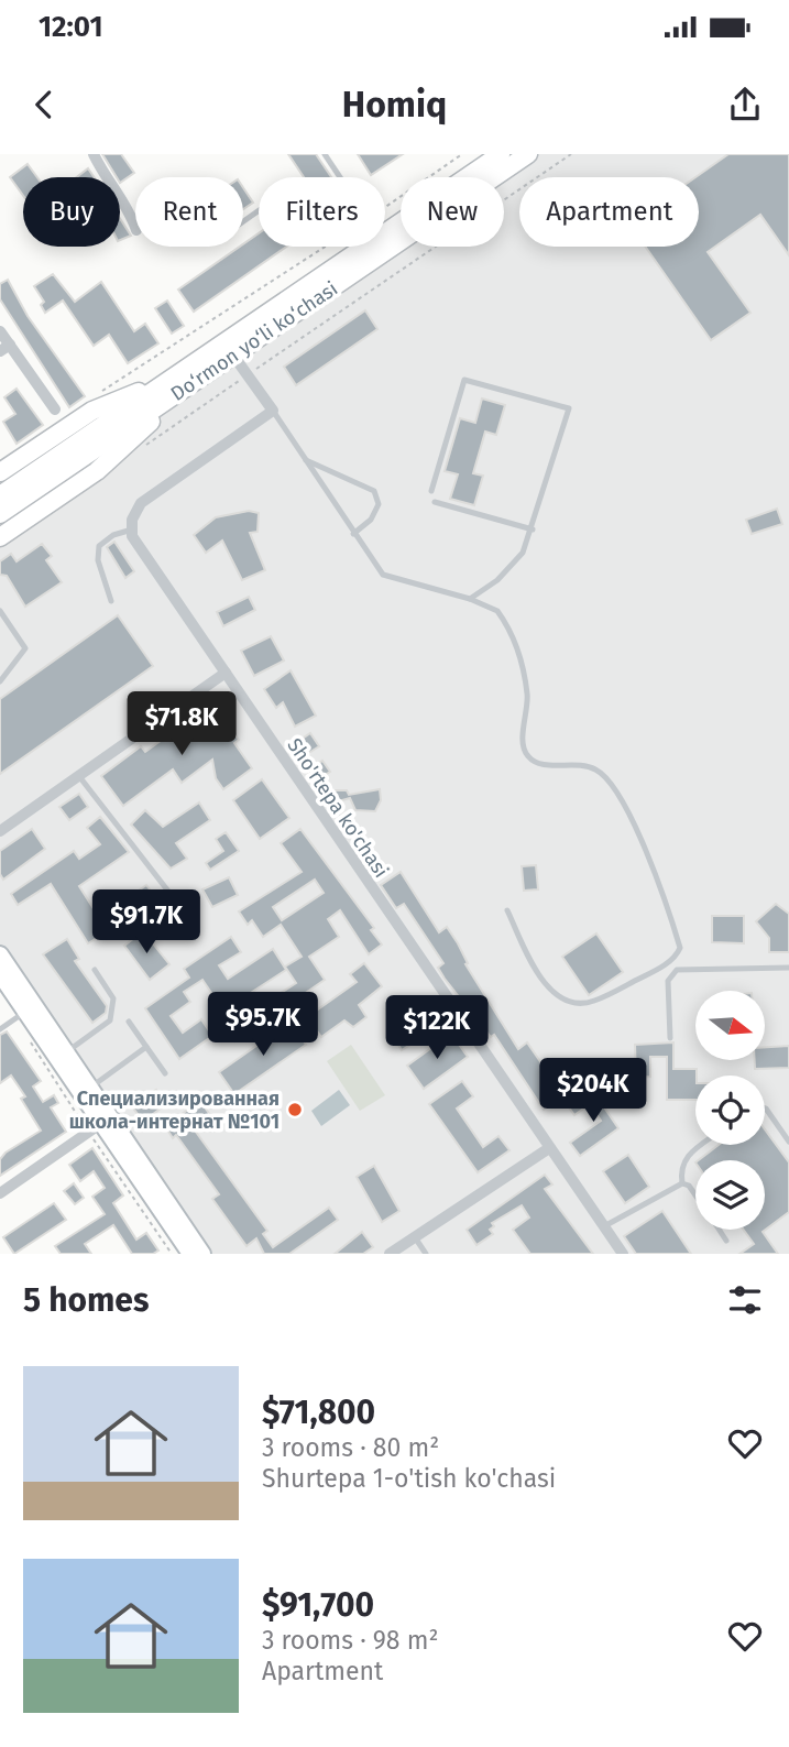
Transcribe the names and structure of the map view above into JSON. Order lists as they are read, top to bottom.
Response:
{
  "streets": {
    "main road": ["Do‘rmon yo‘li ko‘chasi"],
    "street": ["Sho'rtepa ko'chasi"]
  },
  "places": ["Специализированная школа-интернат №101"],
  "north": "right",
  "page": {
    "status": "12:01",
    "header": "Homiq",
    "chip": [
      "Buy",
      "Rent",
      "Filters",
      "New",
      "Apartment"
    ],
    "price": [
      "$71.8K",
      "$91.7K",
      "$95.7K",
      "$122K",
      "$204K"
    ],
    "heading": "5 homes",
    "list": [
      {
        "name": "$71,800",
        "note": "3 rooms · 80 m² · Shurtepa 1-o'tish ko'chasi"
      },
      {
        "name": "$91,700",
        "note": "3 rooms · 98 m² · Apartment"
      }
    ]
  }
}
